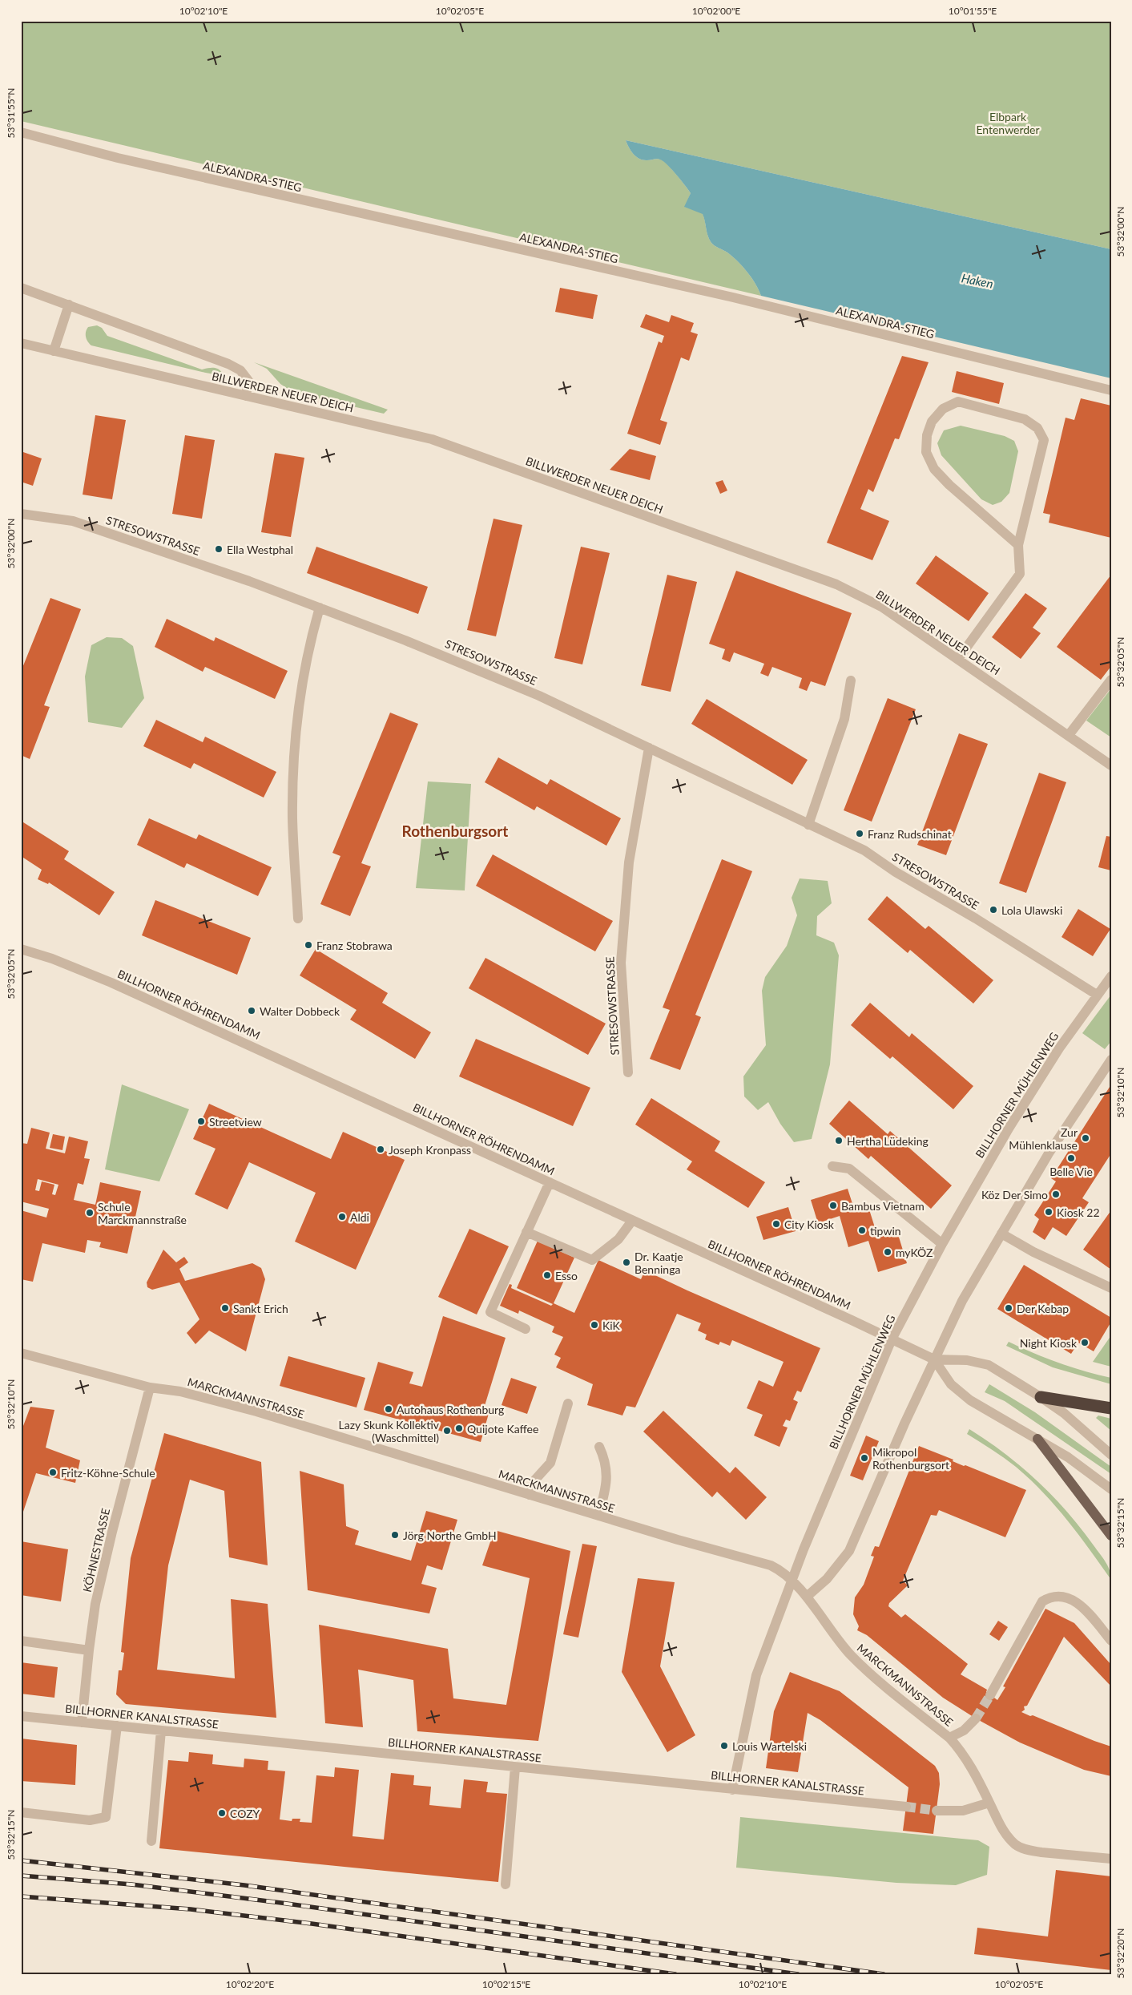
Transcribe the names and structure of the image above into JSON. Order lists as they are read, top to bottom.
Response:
{
  "streets": {
    "street": [
      "ALEXANDRA-STIEG",
      "BILLWERDER NEUER DEICH",
      "STRESOWSTRASSE",
      "BILLHORNER RÖHRENDAMM",
      "BILLHORNER MÜHLENWEG",
      "MARCKMANNSTRASSE",
      "KÖHNESTRASSE",
      "BILLHORNER KANALSTRASSE"
    ]
  },
  "crossings": [
    ["STRESOWSTRASSE", "BILLHORNER MÜHLENWEG"],
    ["BILLHORNER RÖHRENDAMM", "BILLHORNER MÜHLENWEG"],
    ["BILLHORNER MÜHLENWEG", "MARCKMANNSTRASSE"],
    ["BILLHORNER MÜHLENWEG", "BILLHORNER KANALSTRASSE"],
    ["MARCKMANNSTRASSE", "KÖHNESTRASSE"],
    ["KÖHNESTRASSE", "BILLHORNER KANALSTRASSE"]
  ],
  "districts": ["Rothenburgsort"],
  "water": ["Haken"],
  "parks": ["Elbpark Entenwerder"],
  "places": [
    "Ella Westphal",
    "Franz Rudschinat",
    "Lola Ulawski",
    "Franz Stobrawa",
    "Walter Dobbeck",
    "Streetview",
    "Zur Mühlenklause",
    "Hertha Lüdeking",
    "Joseph Kronpass",
    "Belle Vie",
    "Köz Der Simo",
    "Bambus Vietnam",
    "Kiosk 22",
    "Schule Marckmannstraße",
    "Aldi",
    "City Kiosk",
    "tipwin",
    "myKÖZ",
    "Dr. Kaatje Benninga",
    "Esso",
    "Sankt Erich",
    "Der Kebap",
    "KiK",
    "Night Kiosk",
    "Autohaus Rothenburg",
    "Quijote Kaffee",
    "Lazy Skunk Kollektiv (Waschmittel)",
    "Mikropol Rothenburgsort",
    "Fritz-Köhne-Schule",
    "Jörg Northe GmbH",
    "Louis Wartelski",
    "COZY"
  ],
  "coordinates": [
    "10°02'10\"E",
    "10°02'05\"E",
    "10°02'00\"E",
    "10°01'55\"E",
    "53°31'55\"N",
    "53°32'00\"N",
    "53°32'05\"N",
    "53°32'10\"N",
    "53°32'15\"N",
    "53°32'20\"N",
    "10°02'20\"E",
    "10°02'15\"E"
  ]
}
